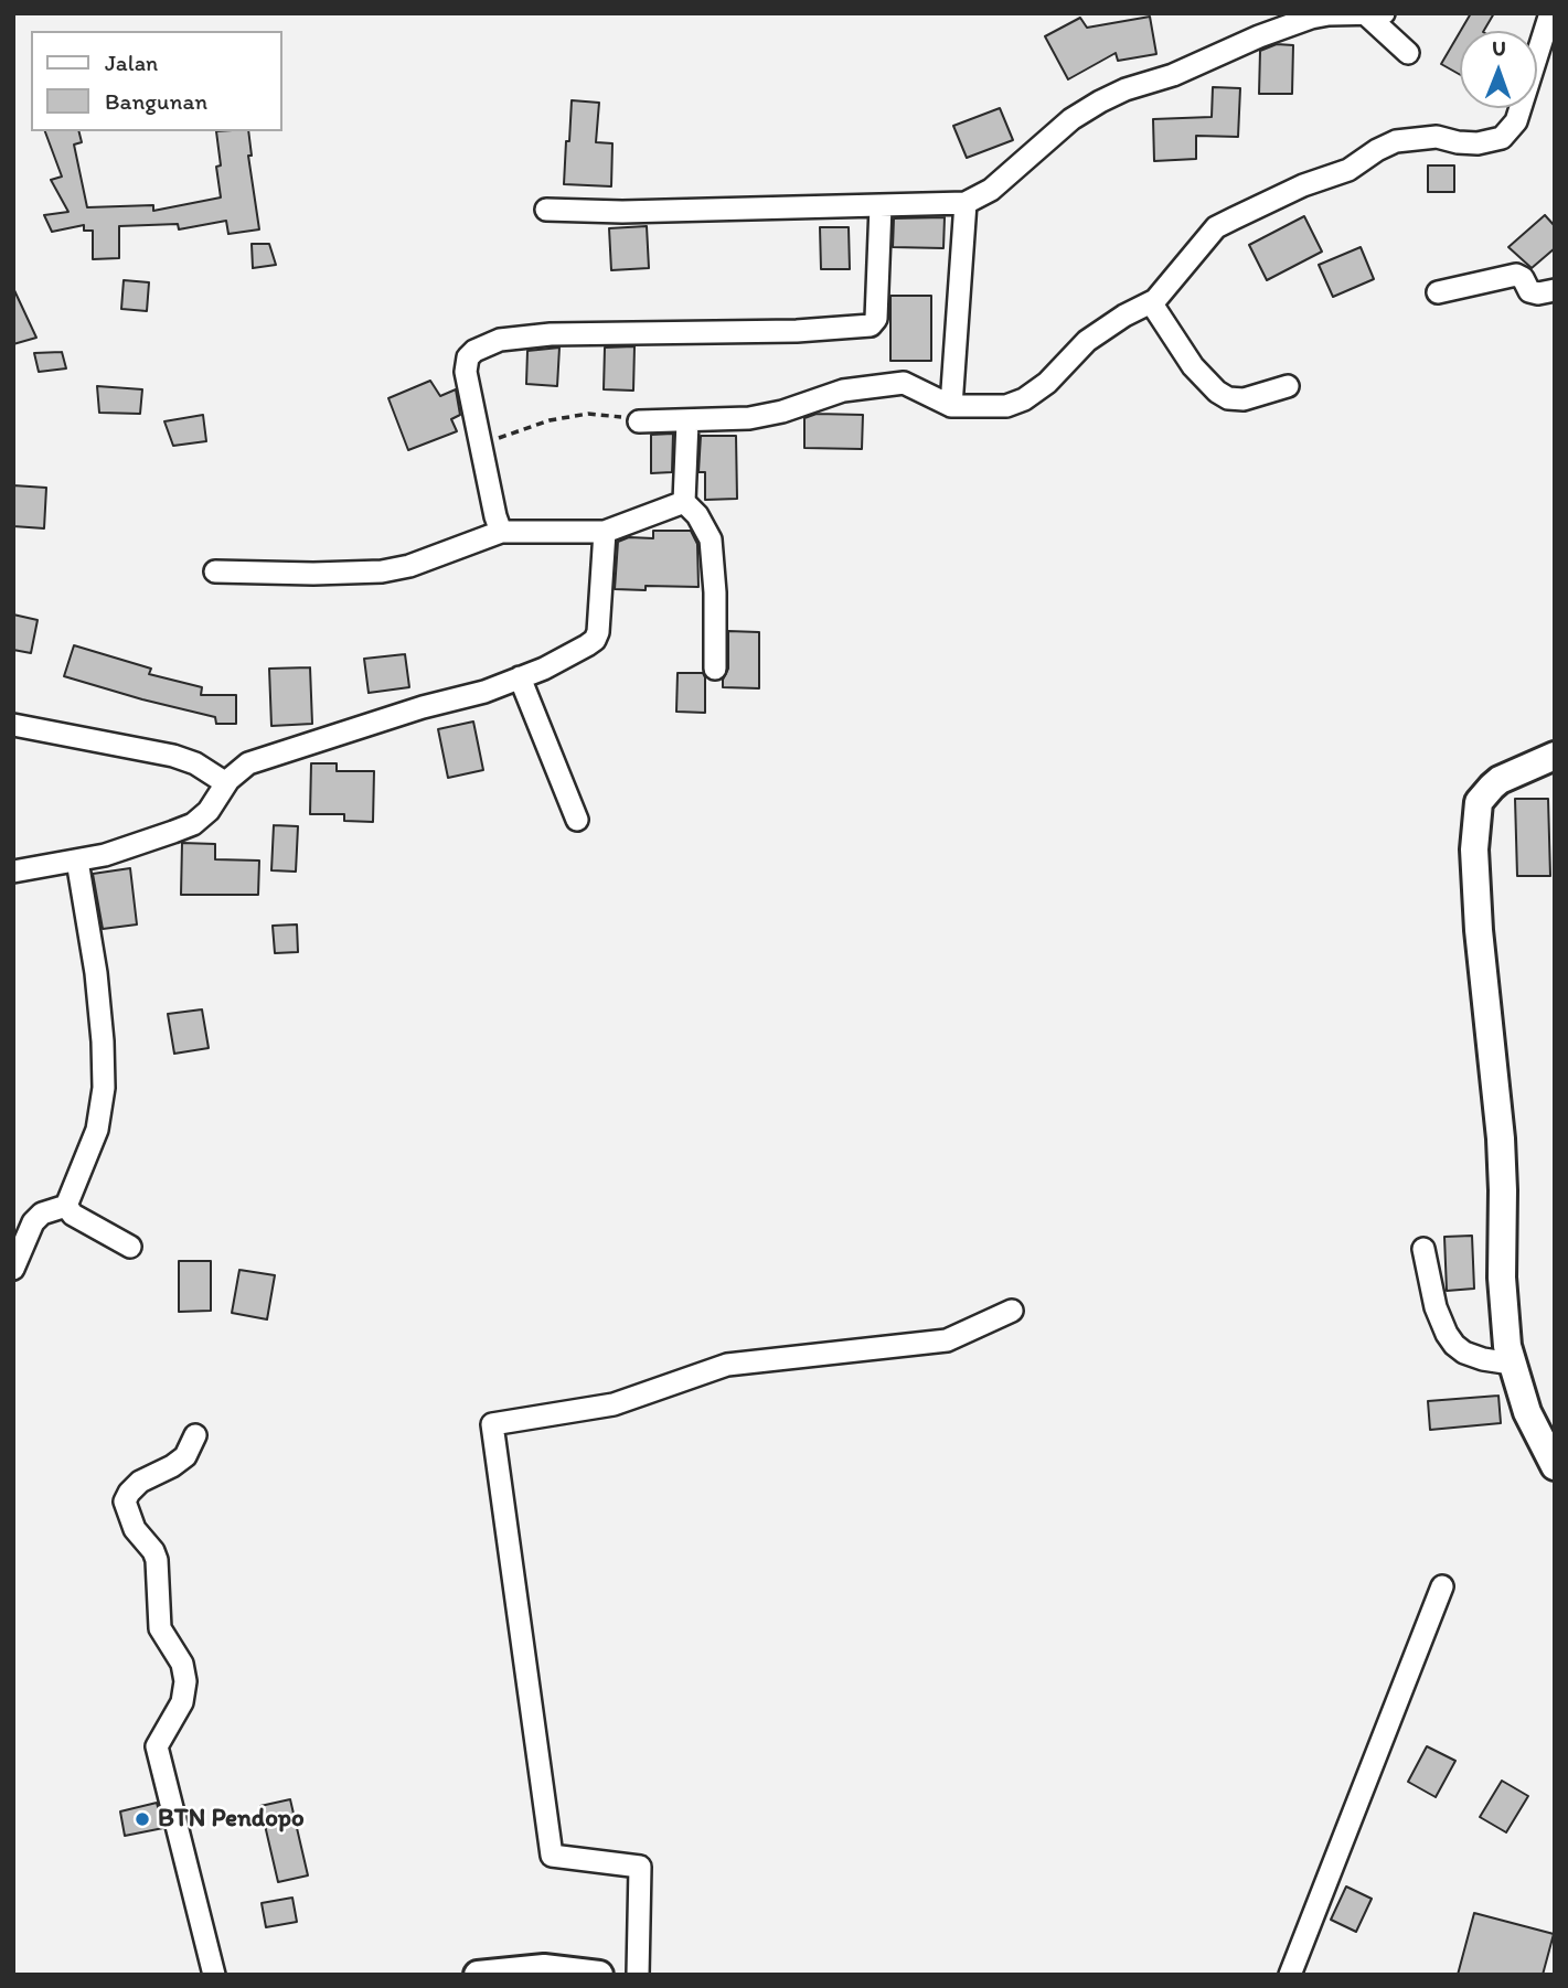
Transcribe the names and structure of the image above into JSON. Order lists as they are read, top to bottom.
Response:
{
  "places": ["BTN Pendopo"],
  "legend": ["Jalan", "Bangunan"],
  "north": "top"
}
